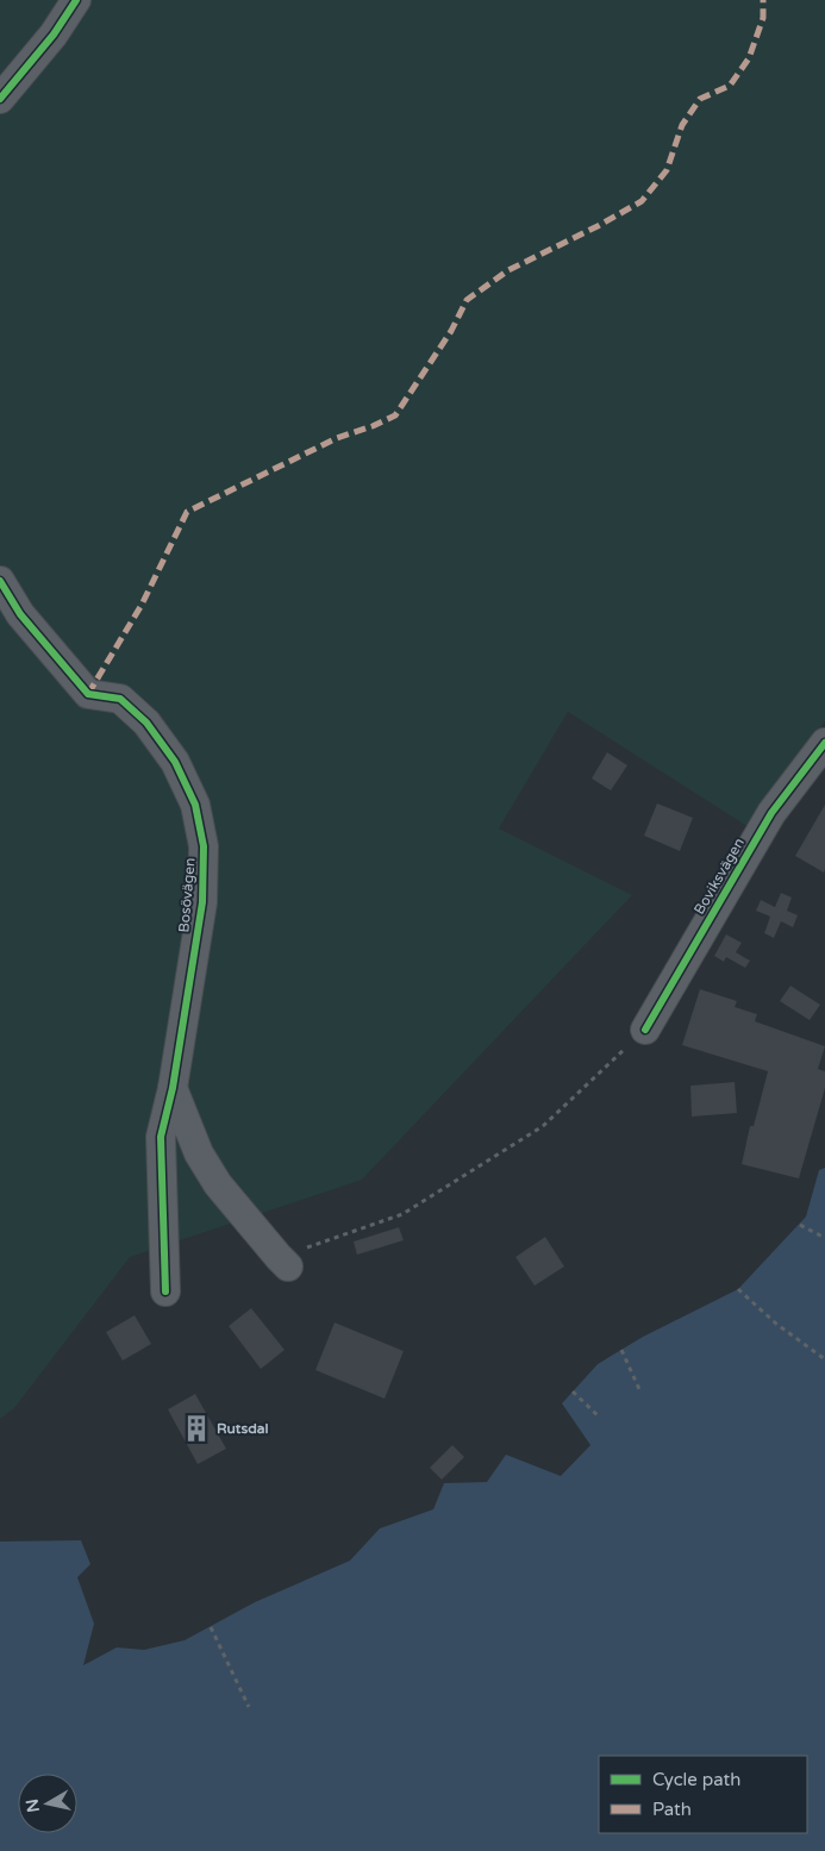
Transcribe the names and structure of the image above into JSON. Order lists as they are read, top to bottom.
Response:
{
  "streets": {
    "street": ["Boviksvägen", "Bosövägen"]
  },
  "places": {
    "building": ["Rutsdal"]
  },
  "legend": ["Cycle path", "Path"],
  "north": "left"
}
